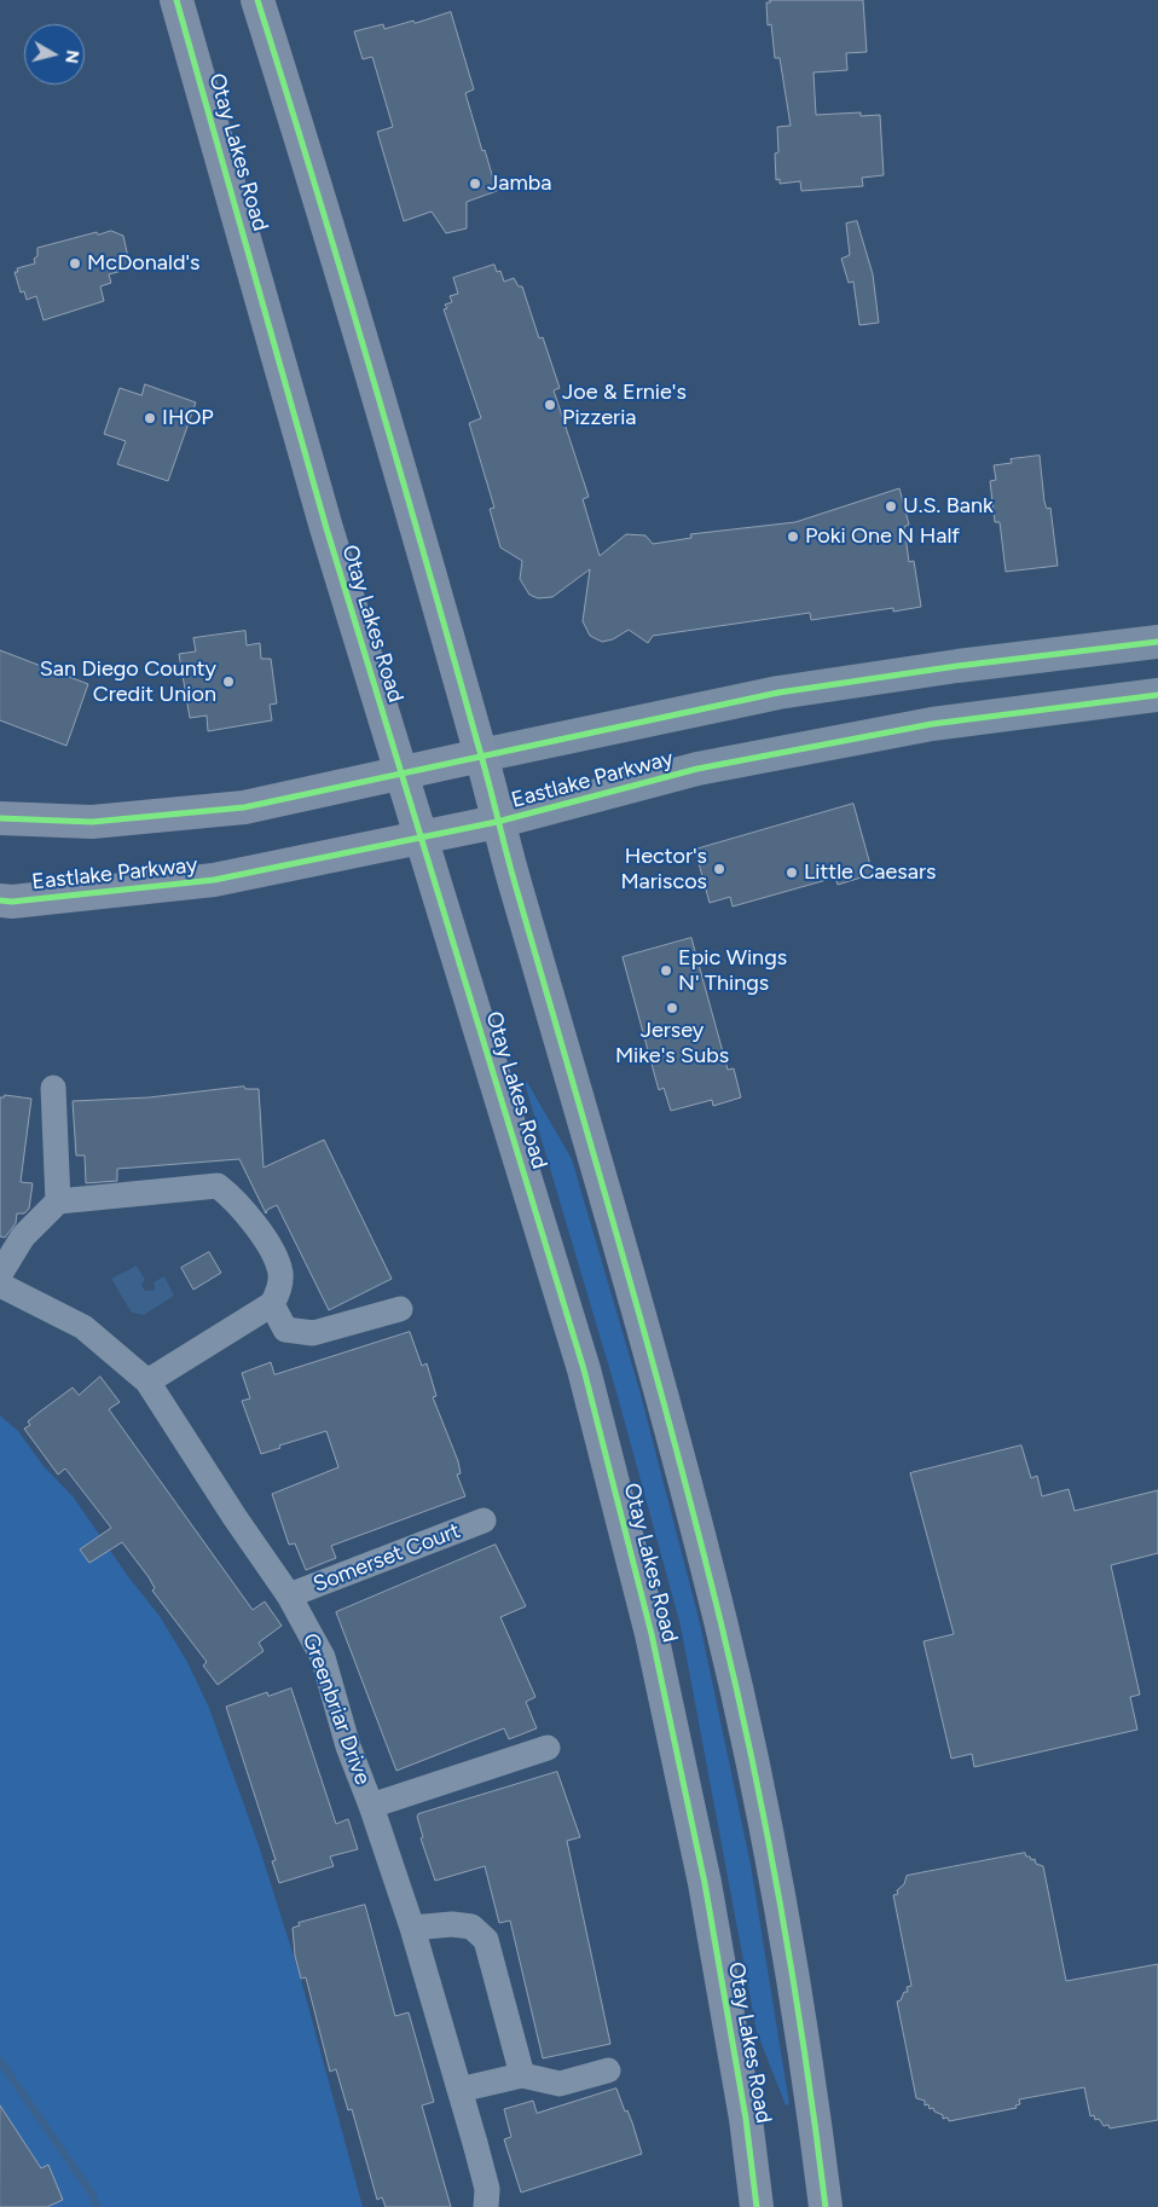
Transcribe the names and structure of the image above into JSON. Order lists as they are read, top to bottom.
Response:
{
  "streets": {
    "main road": ["Otay Lakes Road", "Eastlake Parkway"],
    "street": ["Somerset Court", "Greenbriar Drive"]
  },
  "crossings": [
    ["Otay Lakes Road", "Eastlake Parkway"],
    ["Somerset Court", "Greenbriar Drive"]
  ],
  "places": [
    "Jamba",
    "McDonald's",
    "Joe & Ernie's Pizzeria",
    "IHOP",
    "U.S. Bank",
    "Poki One N Half",
    "San Diego County Credit Union",
    "Hector's Mariscos",
    "Little Caesars",
    "Epic Wings N' Things",
    "Jersey Mike's Subs"
  ],
  "north": "right"
}
